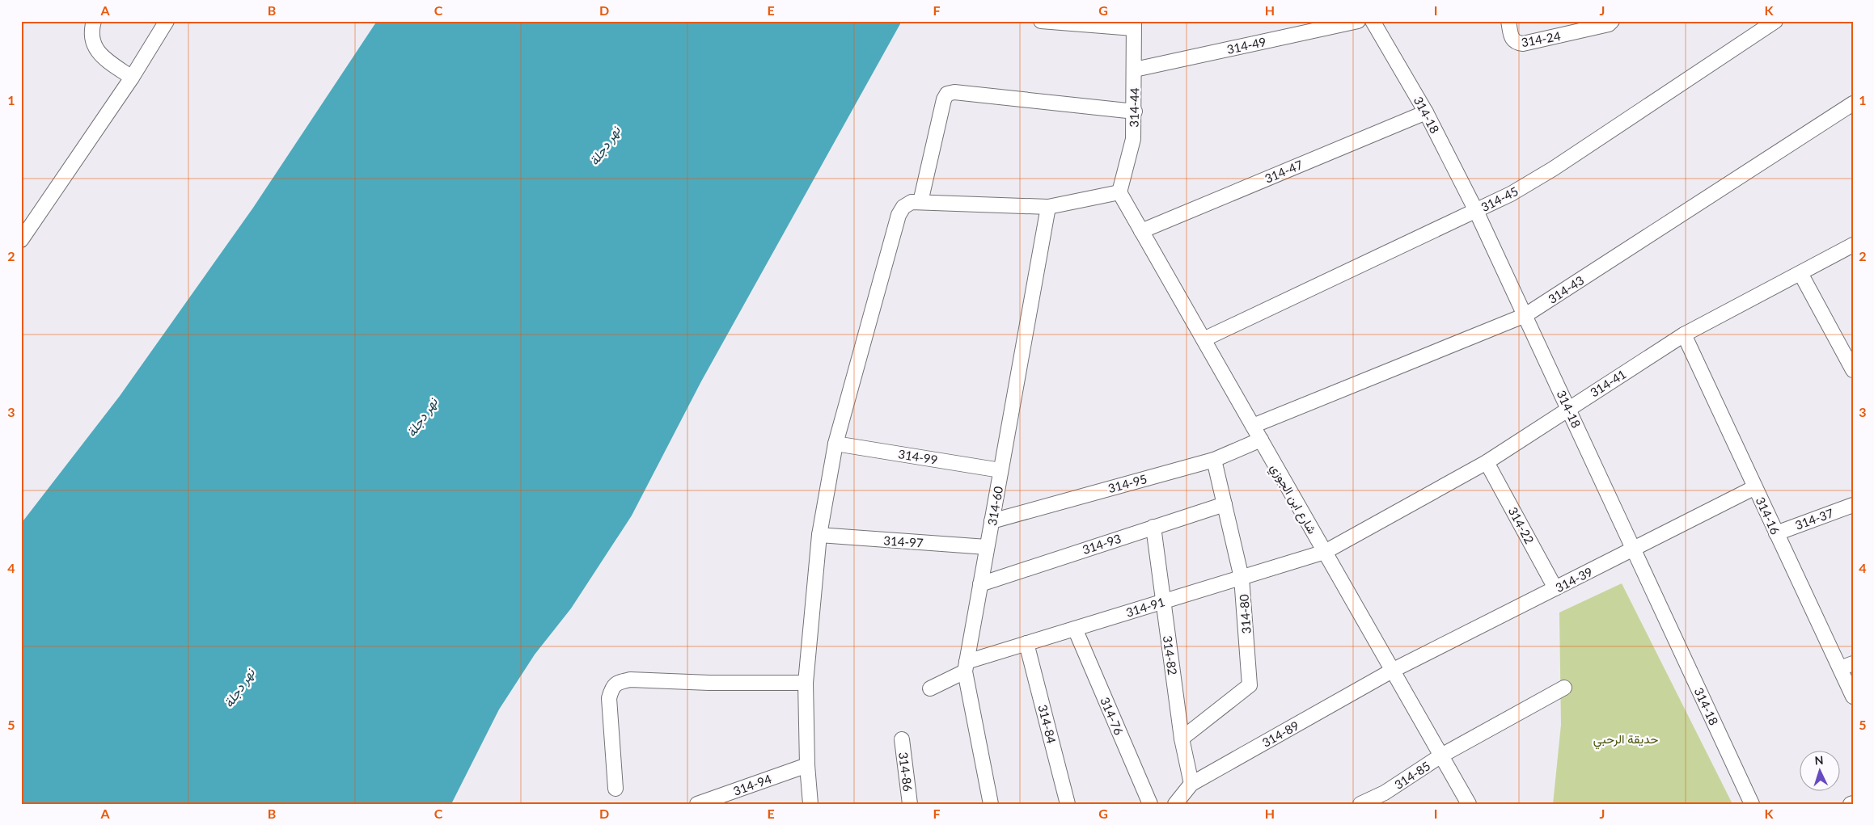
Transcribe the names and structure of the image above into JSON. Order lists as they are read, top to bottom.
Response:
{
  "streets": {
    "street": [
      "314-24",
      "314-49",
      "314-44",
      "314-18",
      "314-47",
      "314-45",
      "314-43",
      "314-41",
      "314-99",
      "314-95",
      "شارع ابن الجوزي",
      "314-60",
      "314-16",
      "314-37",
      "314-22",
      "314-97",
      "314-93",
      "314-39",
      "314-91",
      "314-80",
      "314-82",
      "314-76",
      "314-84",
      "314-89",
      "314-86",
      "314-85",
      "314-94"
    ]
  },
  "crossings": [
    ["314-49", "314-44"],
    ["314-44", "شارع ابن الجوزي"],
    ["314-18", "314-47"],
    ["314-18", "314-45"],
    ["314-18", "314-43"],
    ["314-18", "314-41"],
    ["314-18", "314-39"],
    ["314-47", "شارع ابن الجوزي"],
    ["314-45", "شارع ابن الجوزي"],
    ["314-43", "شارع ابن الجوزي"],
    ["314-41", "شارع ابن الجوزي"],
    ["314-41", "314-16"],
    ["314-41", "314-22"],
    ["314-41", "314-91"],
    ["314-99", "314-60"],
    ["314-95", "شارع ابن الجوزي"],
    ["314-95", "314-60"],
    ["314-95", "314-80"],
    ["شارع ابن الجوزي", "314-39"],
    ["شارع ابن الجوزي", "314-91"],
    ["شارع ابن الجوزي", "314-89"],
    ["شارع ابن الجوزي", "314-85"],
    ["314-60", "314-97"],
    ["314-60", "314-93"],
    ["314-60", "314-91"],
    ["314-16", "314-37"],
    ["314-16", "314-39"],
    ["314-22", "314-39"],
    ["314-93", "314-80"],
    ["314-93", "314-82"],
    ["314-39", "314-89"],
    ["314-91", "314-80"],
    ["314-91", "314-82"],
    ["314-91", "314-76"],
    ["314-91", "314-84"],
    ["314-80", "314-82"],
    ["314-82", "314-89"]
  ],
  "water": ["نهر دجلة"],
  "parks": ["حديقة الرحبي"],
  "north": "top",
  "grid": {
    "columns": [
      "A",
      "B",
      "C",
      "D",
      "E",
      "F",
      "G",
      "H",
      "I",
      "J",
      "K"
    ],
    "rows": [
      "1",
      "2",
      "3",
      "4",
      "5"
    ]
  }
}
